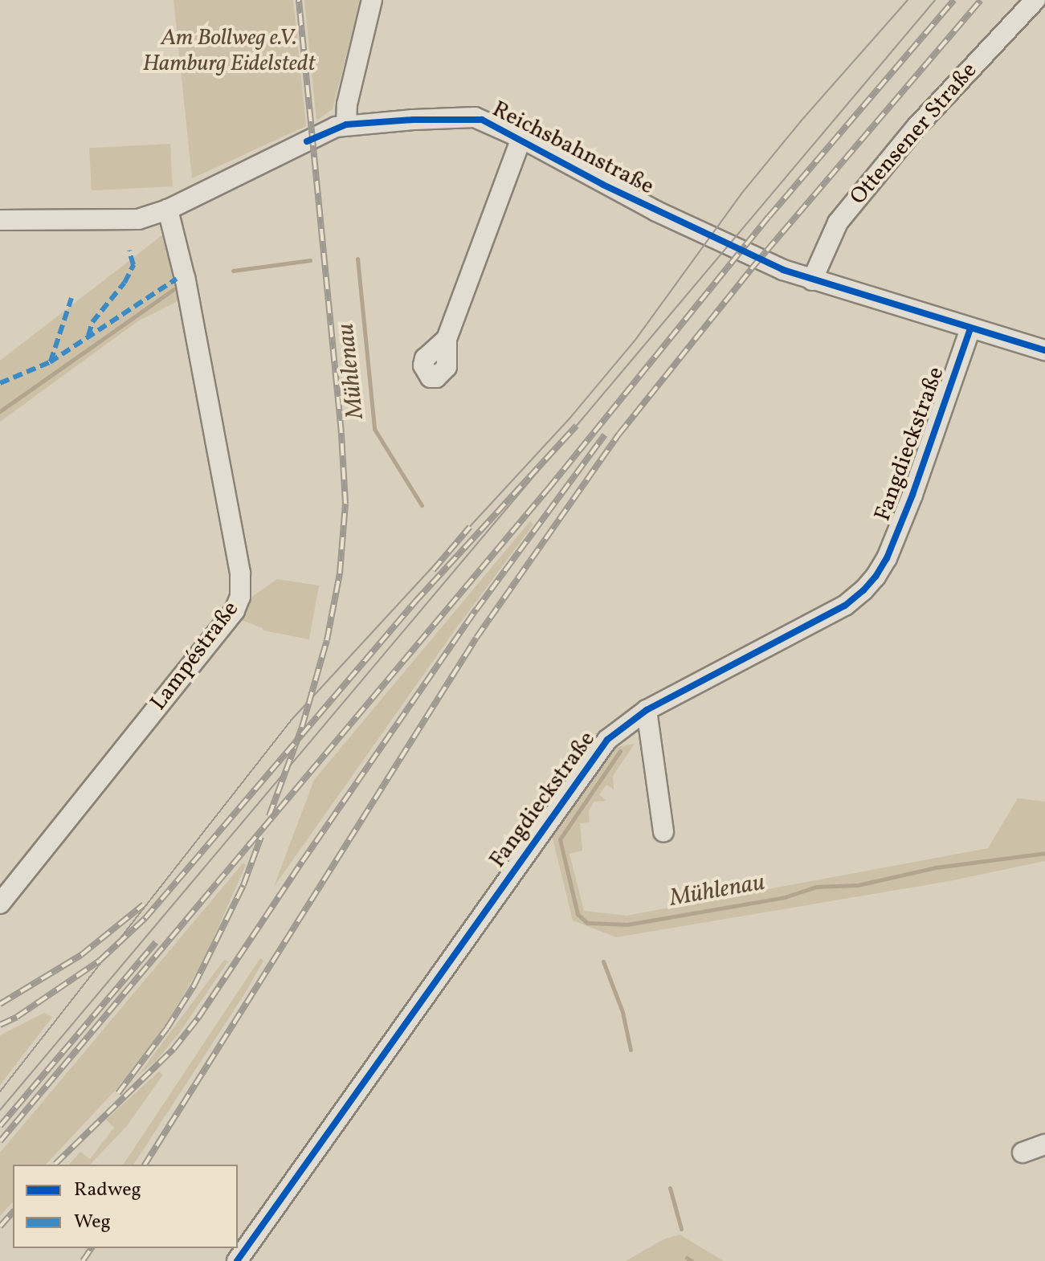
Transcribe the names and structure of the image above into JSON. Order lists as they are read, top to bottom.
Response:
{
  "streets": {
    "street": [
      "Ottensener Straße",
      "Reichsbahnstraße",
      "Fangdieckstraße",
      "Lampéstraße"
    ]
  },
  "crossings": [
    ["Ottensener Straße", "Reichsbahnstraße"],
    ["Reichsbahnstraße", "Fangdieckstraße"],
    ["Reichsbahnstraße", "Lampéstraße"]
  ],
  "water": ["Mühlenau"],
  "parks": ["Am Bollweg e.V. Hamburg Eidelstedt"],
  "legend": ["Radweg", "Weg"]
}
